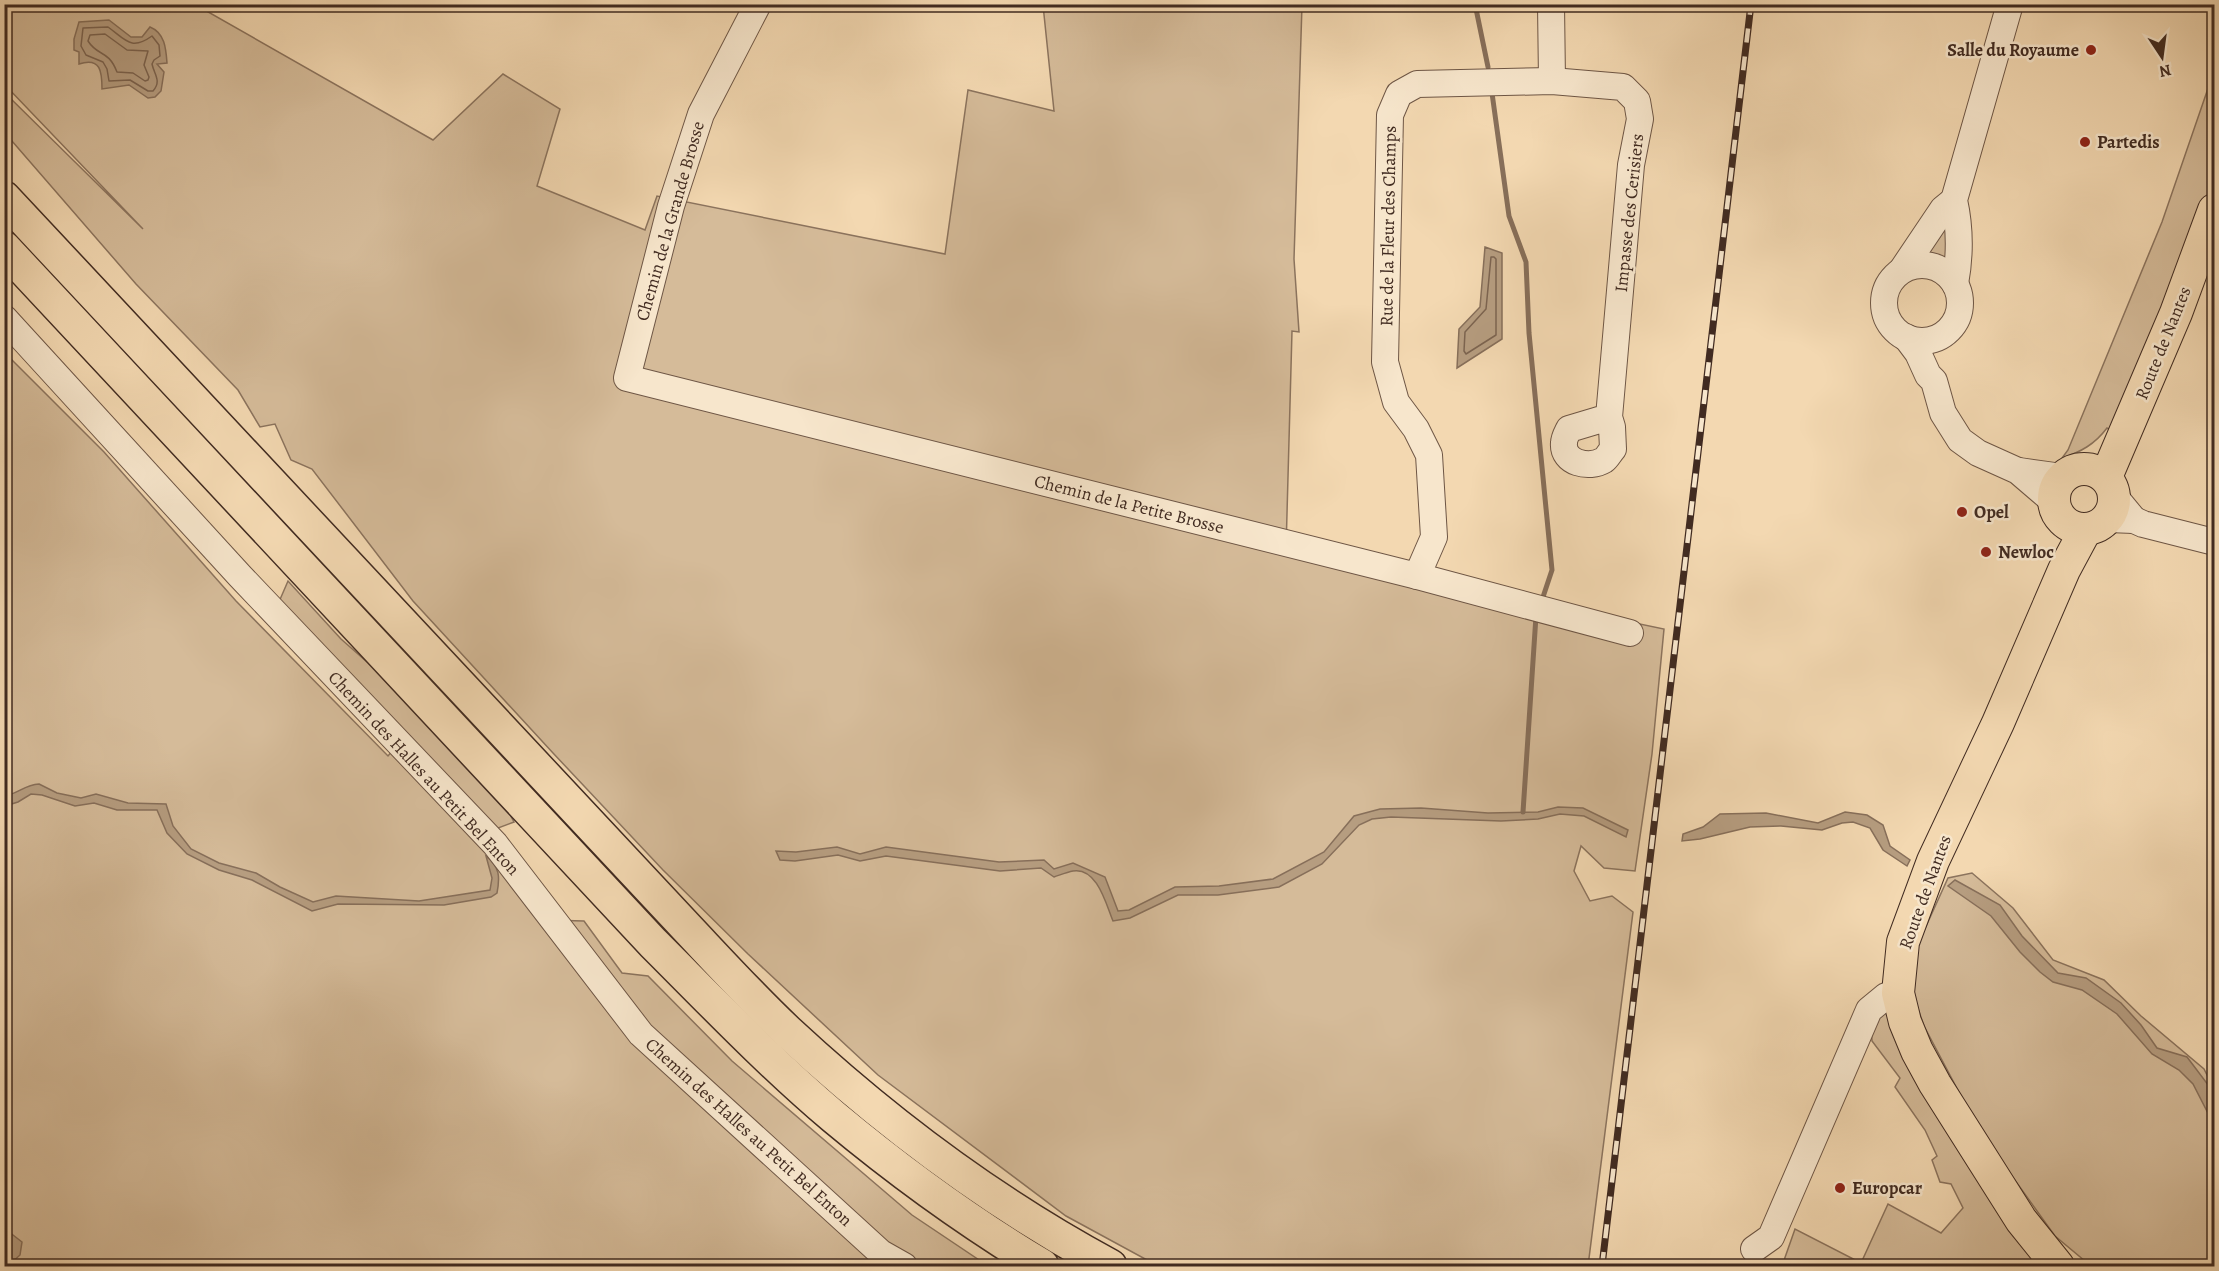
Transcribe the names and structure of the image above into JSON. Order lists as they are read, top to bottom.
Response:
{
  "streets": {
    "main road": ["Route de Nantes"],
    "street": [
      "Impasse des Cerisiers",
      "Chemin de la Grande Brosse",
      "Rue de la Fleur des Champs",
      "Chemin de la Petite Brosse",
      "Chemin des Halles au Petit Bel Enton"
    ]
  },
  "crossings": [
    ["Impasse des Cerisiers", "Rue de la Fleur des Champs"],
    ["Chemin de la Grande Brosse", "Chemin de la Petite Brosse"],
    ["Rue de la Fleur des Champs", "Chemin de la Petite Brosse"]
  ],
  "places": [
    "Salle du Royaume",
    "Partedis",
    "Opel",
    "Newloc",
    "Europcar"
  ],
  "north": "bottom"
}
